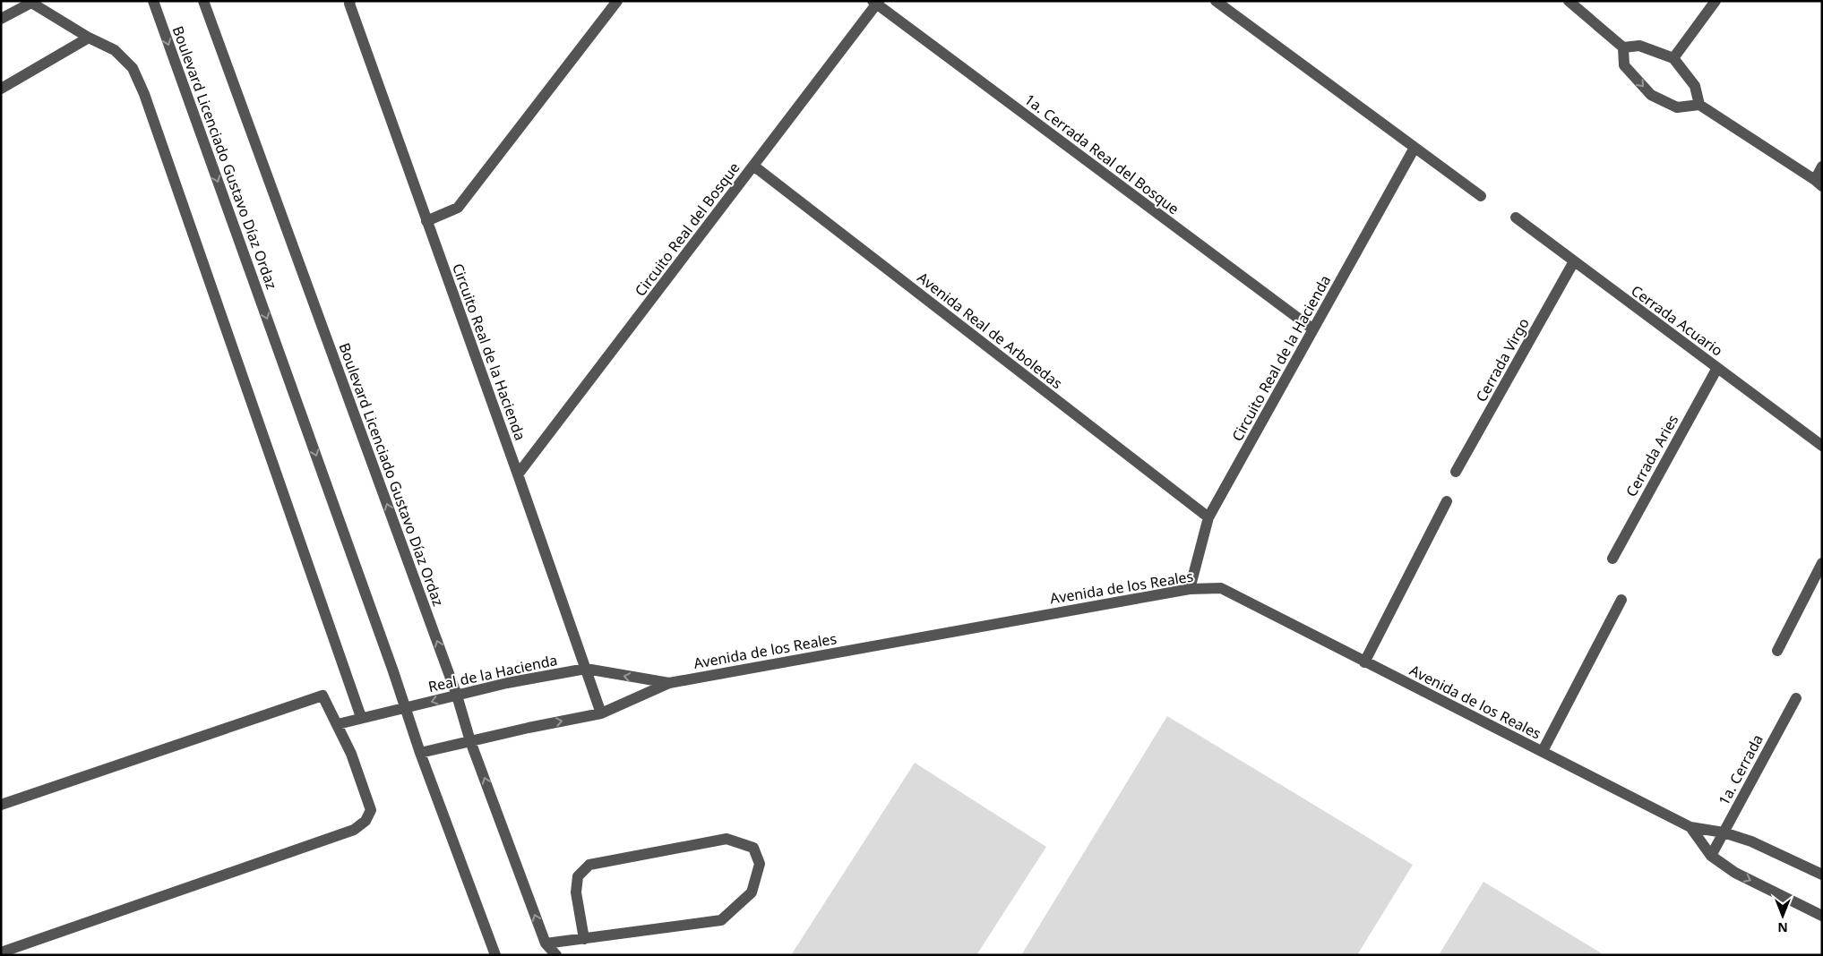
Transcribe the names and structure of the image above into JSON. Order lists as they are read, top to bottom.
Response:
{
  "streets": {
    "street": [
      "1a. Cerrada Real del Bosque",
      "Boulevard Licenciado Gustavo Díaz Ordaz",
      "Circuito Real del Bosque",
      "Cerrada Acuario",
      "Avenida Real de Arboledas",
      "Circuito Real de la Hacienda",
      "Cerrada Virgo",
      "Cerrada Aries",
      "Avenida de los Reales",
      "Real de la Hacienda",
      "1a. Cerrada"
    ]
  },
  "crossings": [
    ["1a. Cerrada Real del Bosque", "Circuito Real del Bosque"],
    ["1a. Cerrada Real del Bosque", "Circuito Real de la Hacienda"],
    ["Boulevard Licenciado Gustavo Díaz Ordaz", "Avenida de los Reales"],
    ["Boulevard Licenciado Gustavo Díaz Ordaz", "Real de la Hacienda"],
    ["Circuito Real del Bosque", "Avenida Real de Arboledas"],
    ["Circuito Real del Bosque", "Circuito Real de la Hacienda"],
    ["Cerrada Acuario", "Cerrada Virgo"],
    ["Cerrada Acuario", "Cerrada Aries"],
    ["Avenida Real de Arboledas", "Circuito Real de la Hacienda"],
    ["Circuito Real de la Hacienda", "Avenida de los Reales"],
    ["Circuito Real de la Hacienda", "Real de la Hacienda"],
    ["Avenida de los Reales", "Real de la Hacienda"],
    ["Avenida de los Reales", "1a. Cerrada"]
  ],
  "north": "bottom"
}
